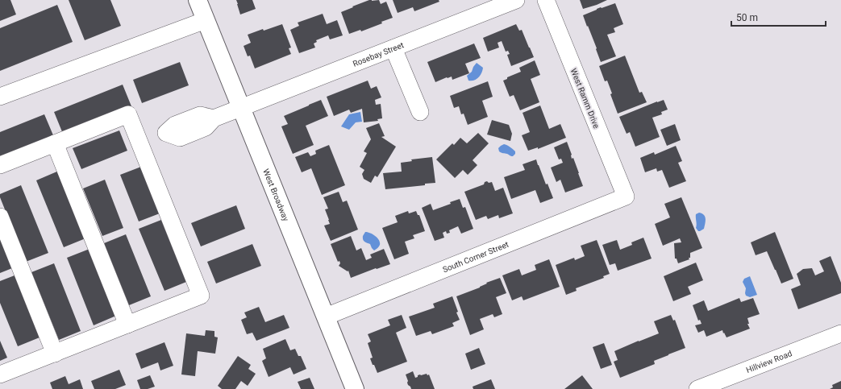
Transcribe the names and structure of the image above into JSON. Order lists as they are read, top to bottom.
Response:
{
  "streets": {
    "main road": ["West Broadway"],
    "street": [
      "Rosebay Street",
      "West Ramm Drive",
      "South Corner Street",
      "Hillview Road"
    ]
  },
  "crossings": [
    ["Rosebay Street", "West Broadway"],
    ["West Ramm Drive", "South Corner Street"],
    ["West Broadway", "South Corner Street"]
  ],
  "scale_bar": "50 m"
}
